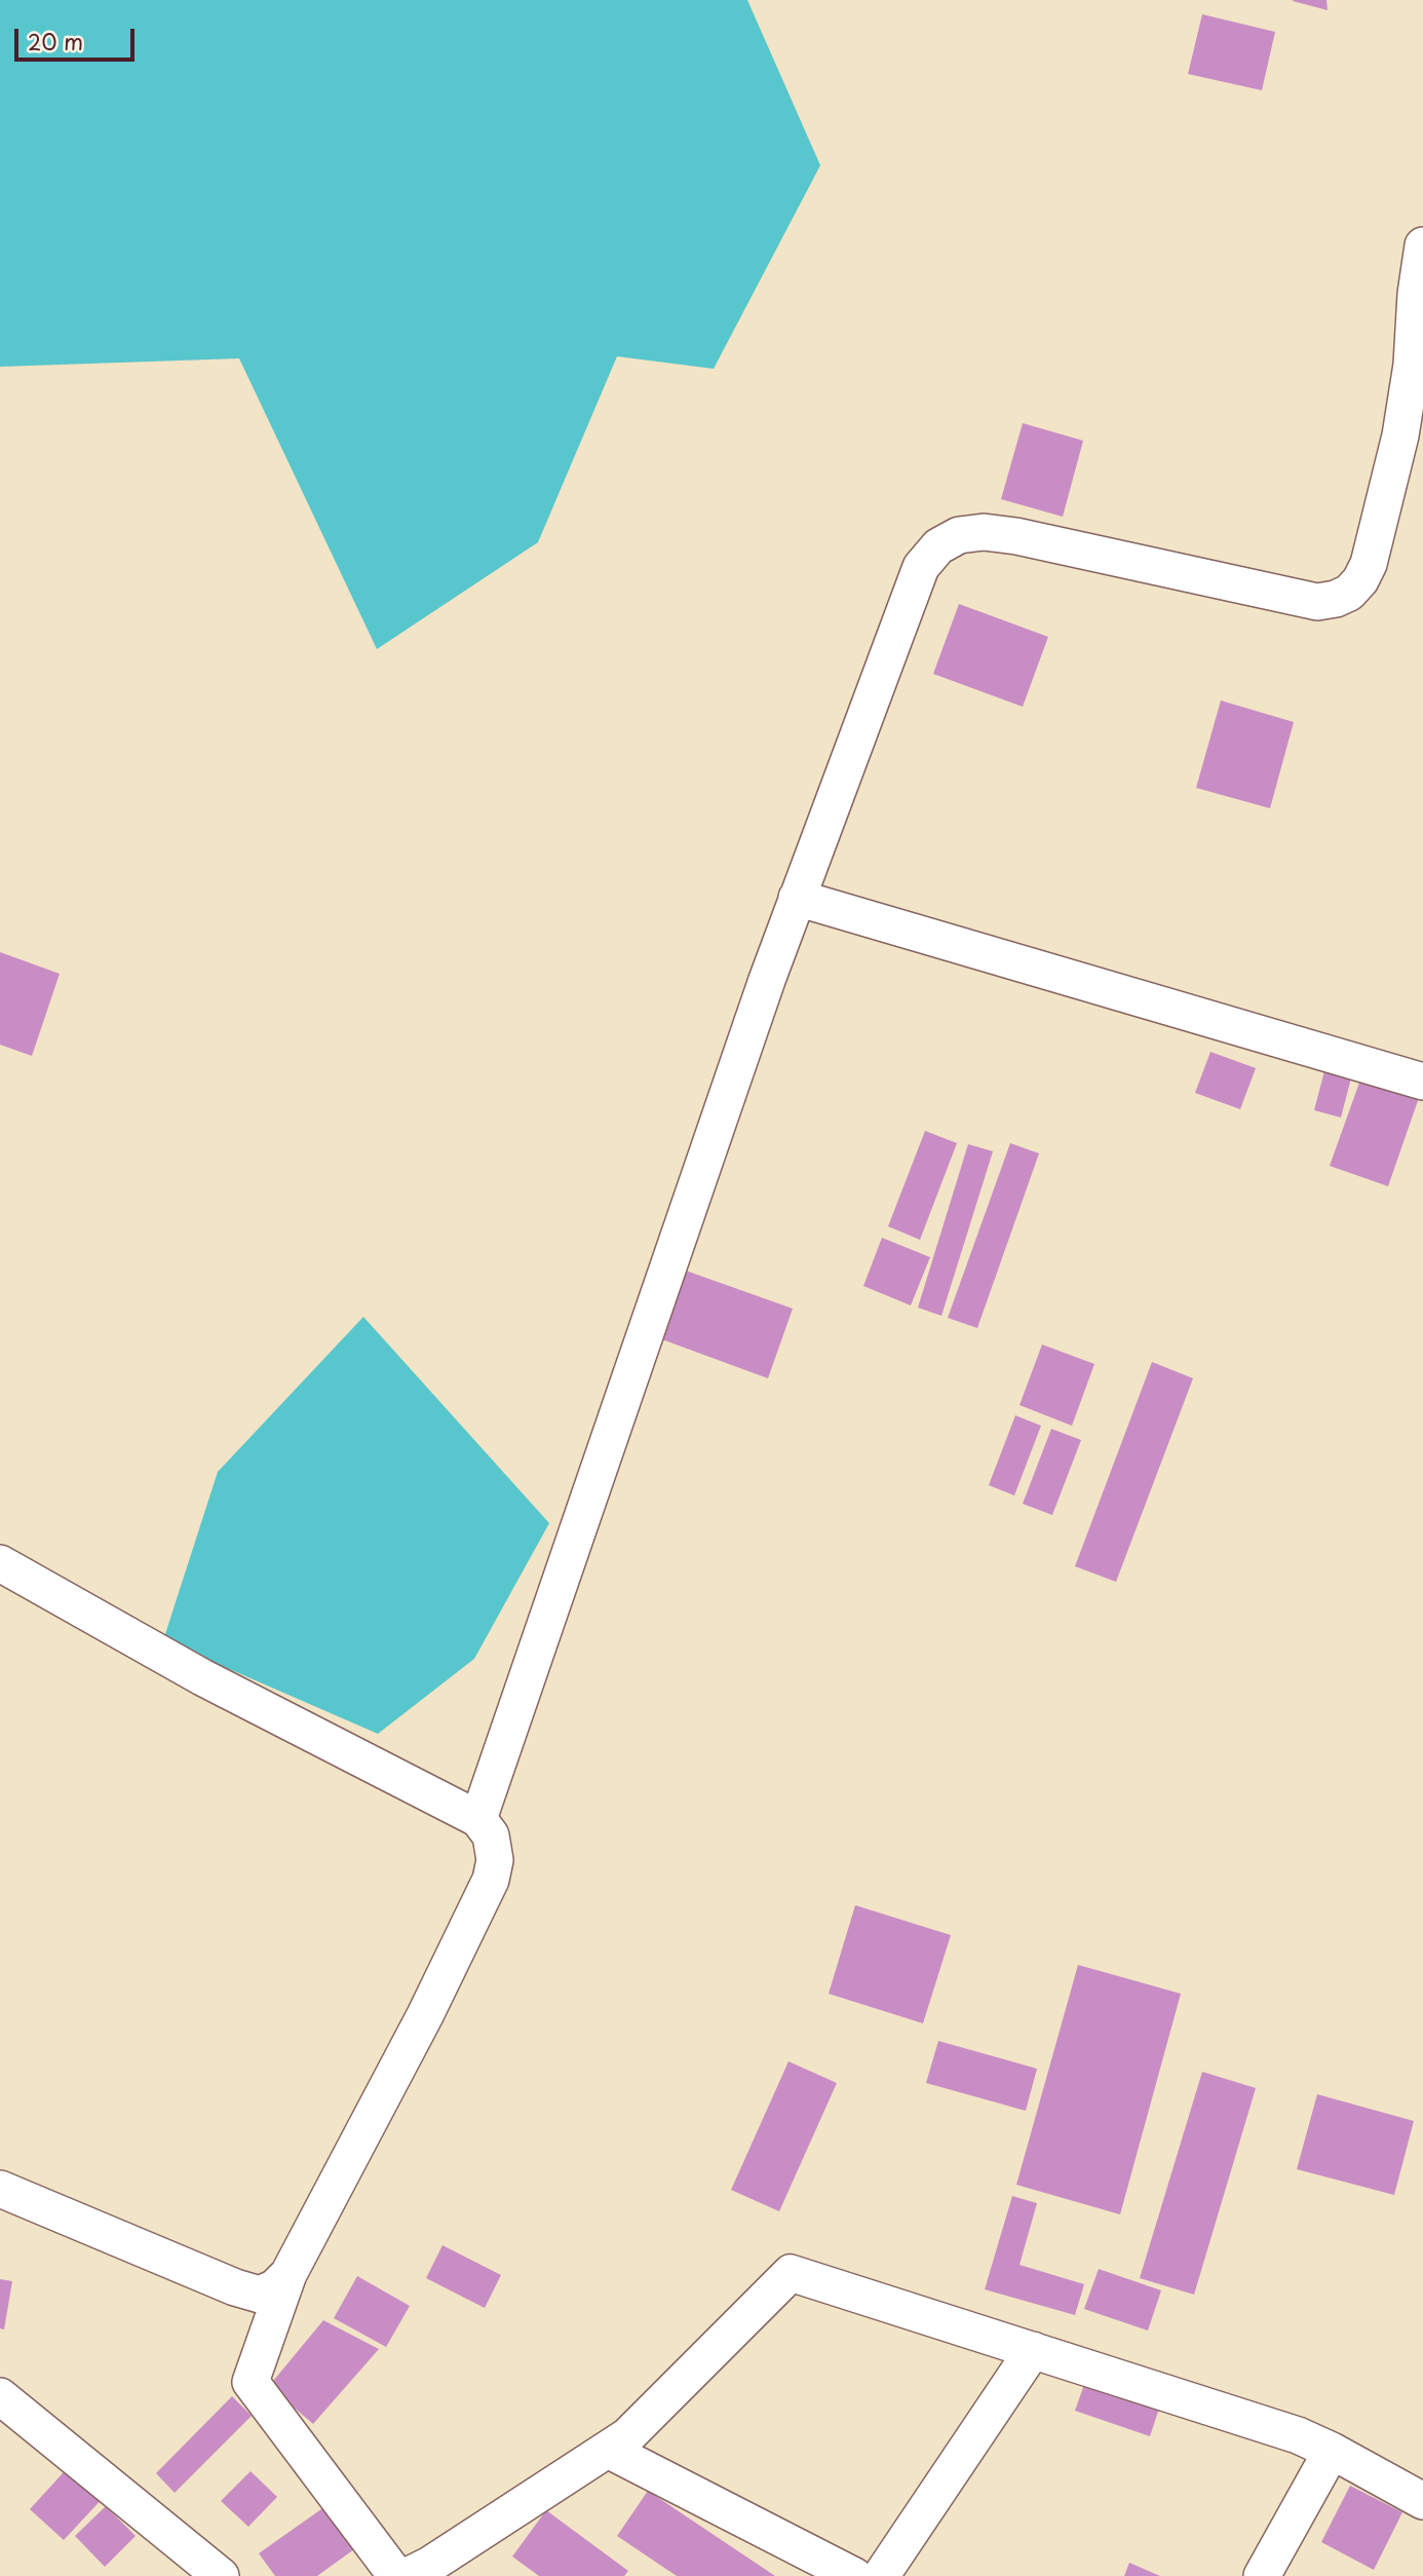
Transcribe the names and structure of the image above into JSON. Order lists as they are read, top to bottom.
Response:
{
  "scale_bar": "20 m"
}
